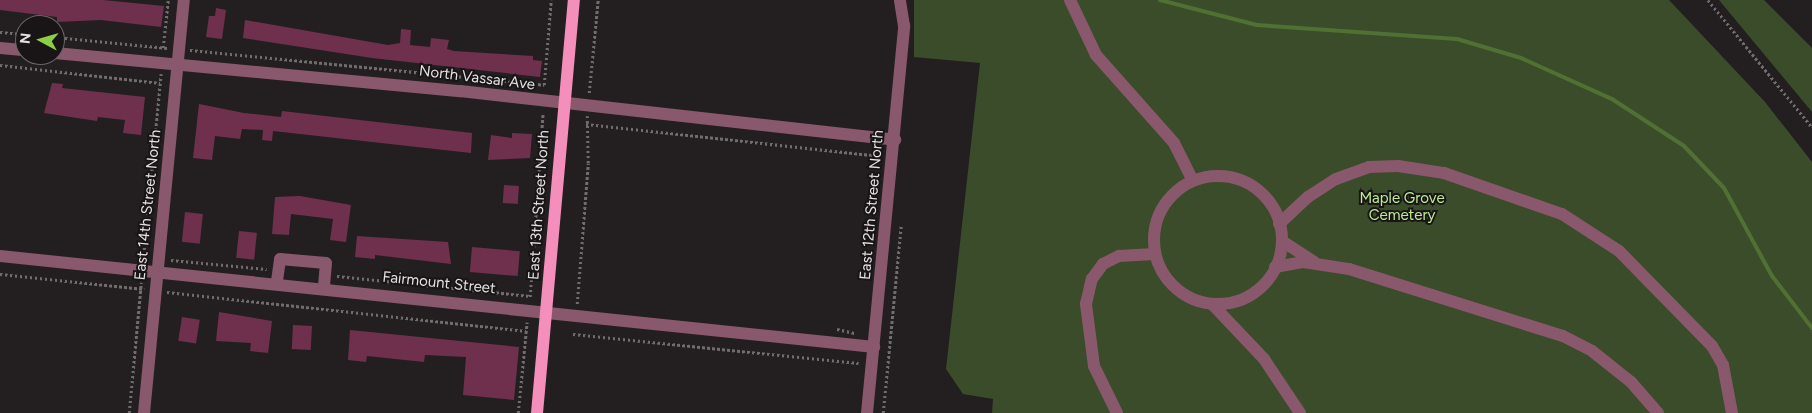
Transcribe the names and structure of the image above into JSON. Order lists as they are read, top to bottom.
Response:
{
  "streets": {
    "main road": ["East 13th Street North"],
    "street": [
      "North Vassar Ave",
      "East 14th Street North",
      "East 12th Street North",
      "Fairmount Street"
    ]
  },
  "crossings": [
    ["North Vassar Ave", "East 14th Street North"],
    ["North Vassar Ave", "East 13th Street North"],
    ["North Vassar Ave", "East 12th Street North"],
    ["East 14th Street North", "Fairmount Street"],
    ["East 13th Street North", "Fairmount Street"],
    ["East 12th Street North", "Fairmount Street"]
  ],
  "parks": ["Maple Grove Cemetery"],
  "north": "left"
}
